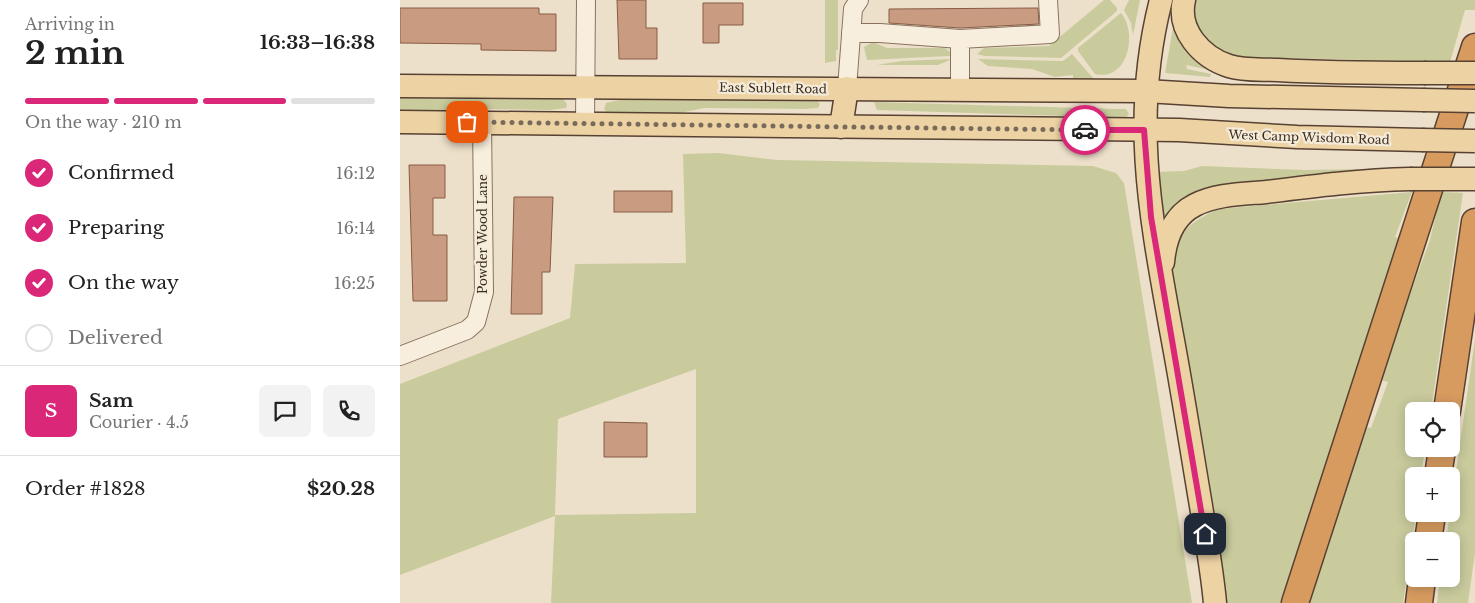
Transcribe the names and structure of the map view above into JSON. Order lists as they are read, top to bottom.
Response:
{
  "streets": {
    "main road": ["East Sublett Road", "West Camp Wisdom Road"],
    "street": ["Powder Wood Lane"]
  },
  "page": {
    "heading": ["2 min", "Arriving in", "16:33–16:38"],
    "panel": [
      "Sam",
      "Courier · 4.5",
      "Order #1828",
      "$20.28"
    ],
    "bar": "On the way · 210 m",
    "list": [
      ["Confirmed", "16:12"],
      ["Preparing", "16:14"],
      ["On the way", "16:25"],
      "Delivered"
    ],
    "round": "S",
    "map_buttons": ["+", "−"]
  }
}
